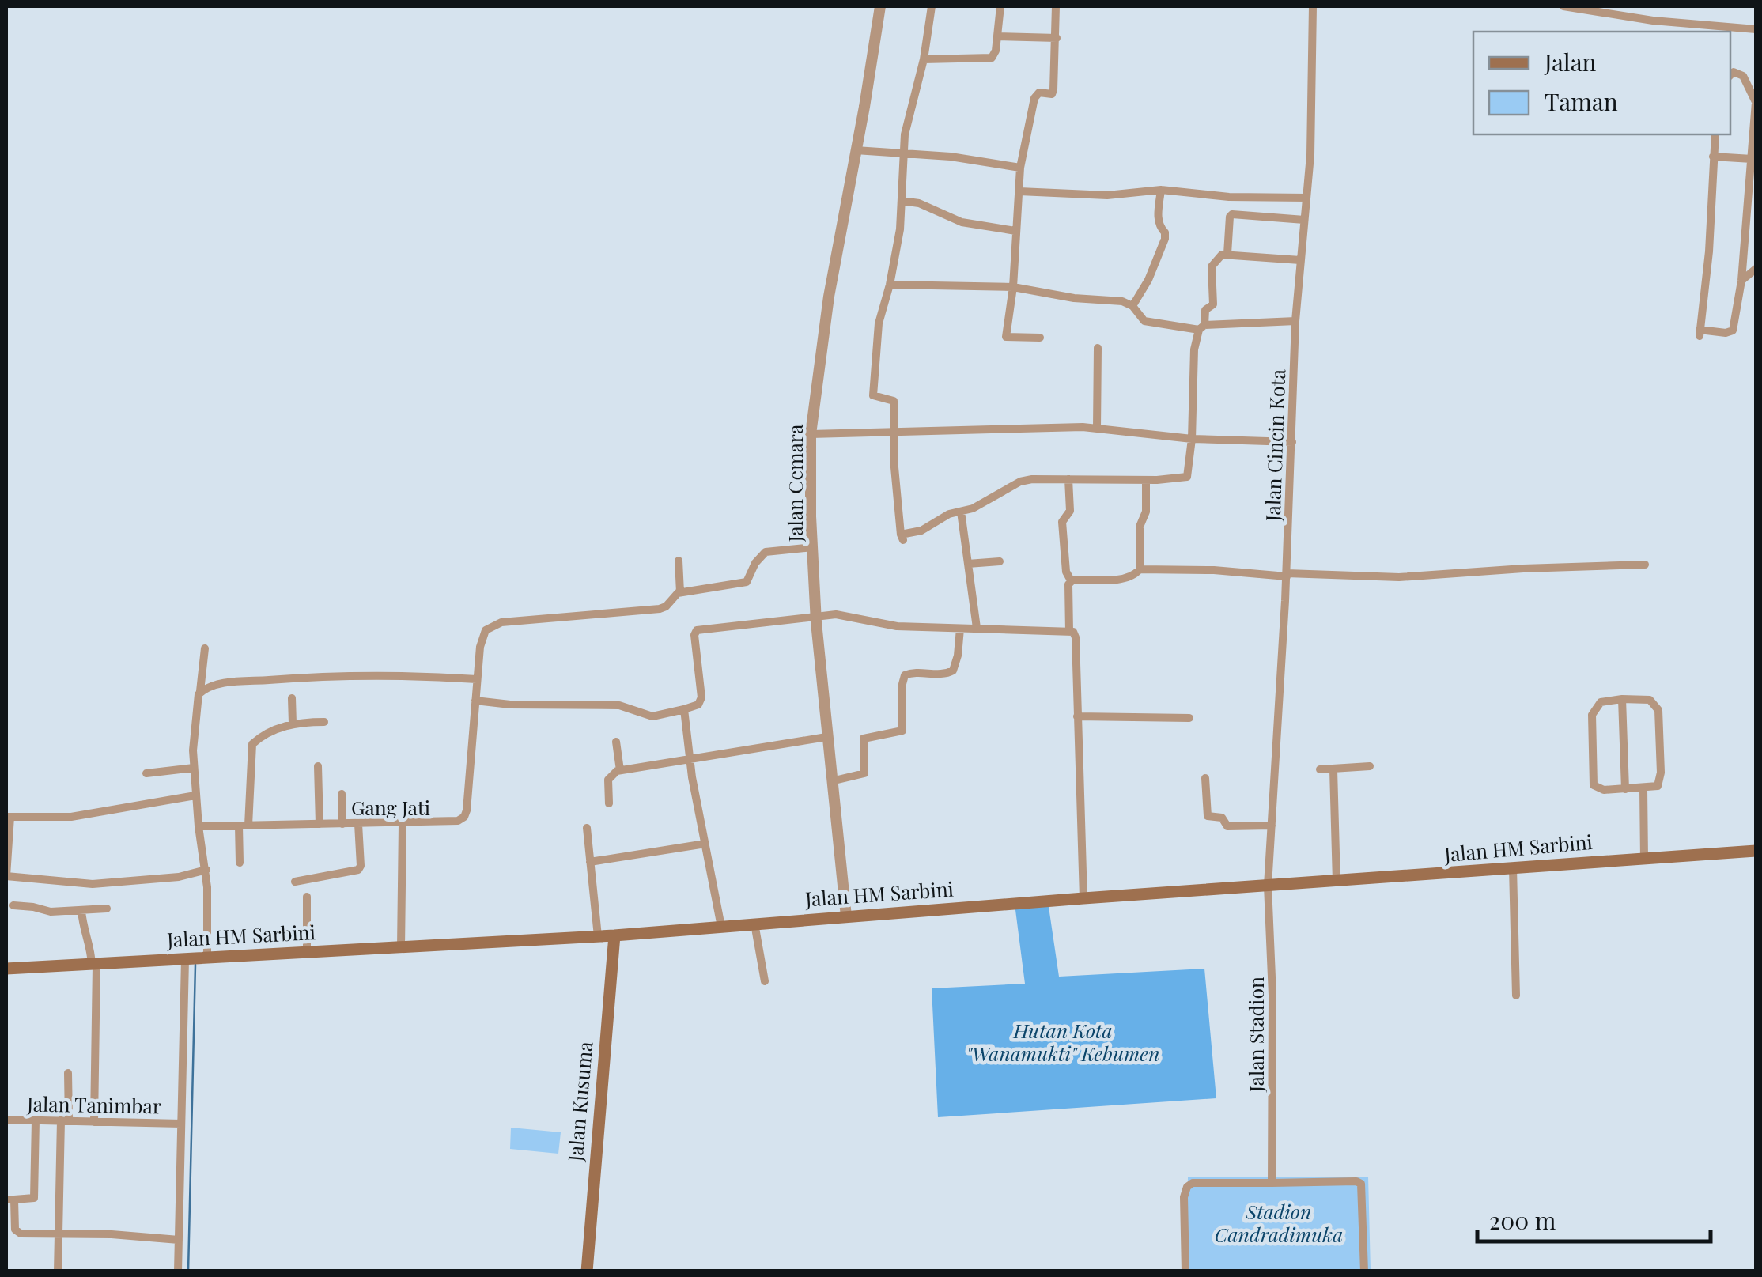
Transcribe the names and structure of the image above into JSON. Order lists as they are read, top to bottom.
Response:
{
  "streets": {
    "main road": ["Jalan HM Sarbini", "Jalan Kusuma"],
    "street": [
      "Jalan Cincin Kota",
      "Jalan Cemara",
      "Gang Jati",
      "Jalan Stadion",
      "Jalan Tanimbar"
    ]
  },
  "crossings": [
    ["Jalan Cincin Kota", "Jalan HM Sarbini"],
    ["Jalan Cincin Kota", "Jalan Stadion"],
    ["Jalan Cemara", "Jalan HM Sarbini"],
    ["Jalan HM Sarbini", "Jalan Stadion"],
    ["Jalan HM Sarbini", "Jalan Kusuma"]
  ],
  "parks": ["Hutan Kota \"Wanamukti\" Kebumen", "Stadion Candradimuka"],
  "legend": ["Jalan", "Taman"],
  "scale_bar": "200 m"
}
